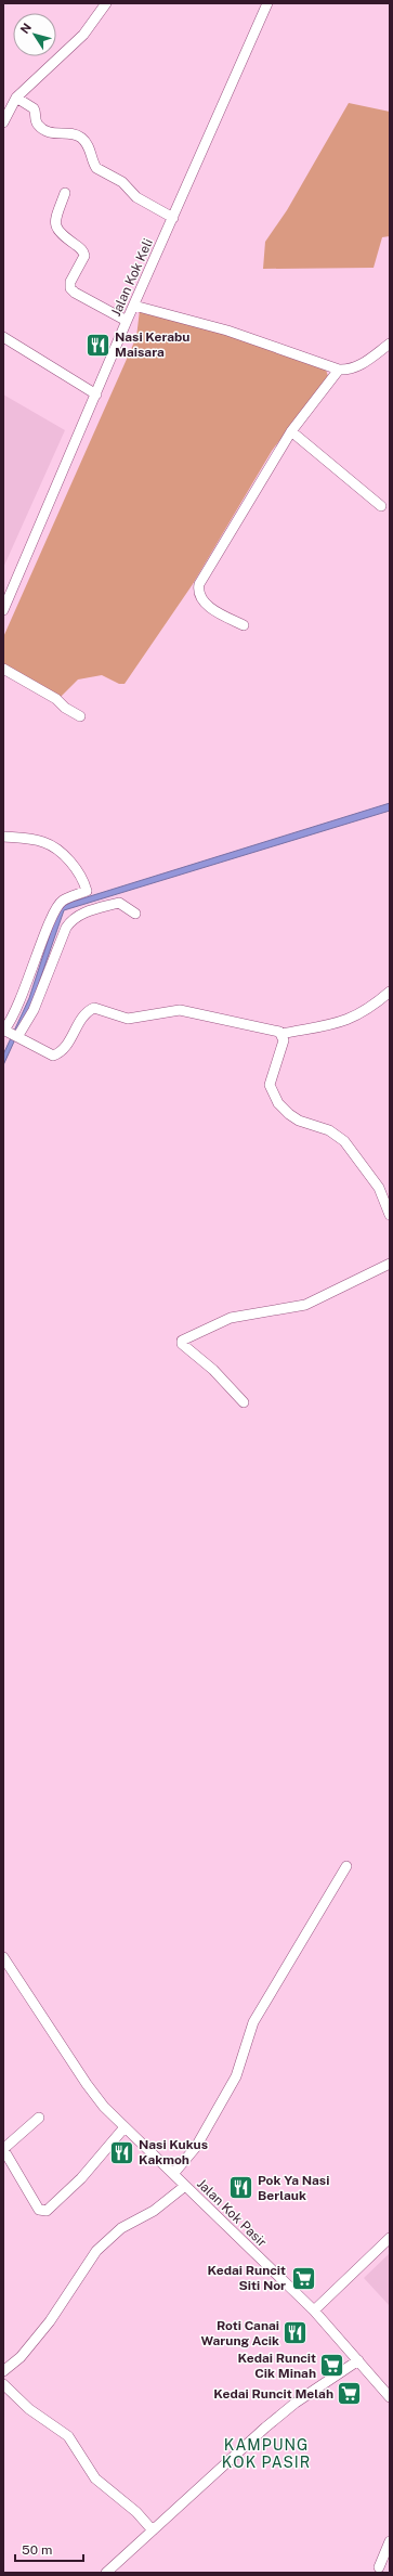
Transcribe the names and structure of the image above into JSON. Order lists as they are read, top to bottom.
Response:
{
  "streets": {
    "street": ["Jalan Kok Keli", "Jalan Kok Pasir"]
  },
  "districts": ["KAMPUNG KOK PASIR"],
  "places": {
    "restaurant": [
      "Nasi Kerabu Maisara",
      "Nasi Kukus Kakmoh",
      "Pok Ya Nasi Berlauk",
      "Roti Canai Warung Acik"
    ],
    "supermarket": ["Kedai Runcit Siti Nor", "Kedai Runcit Cik Minah", "Kedai Runcit Melah"]
  },
  "scale_bar": "50 m",
  "north": "top left"
}
